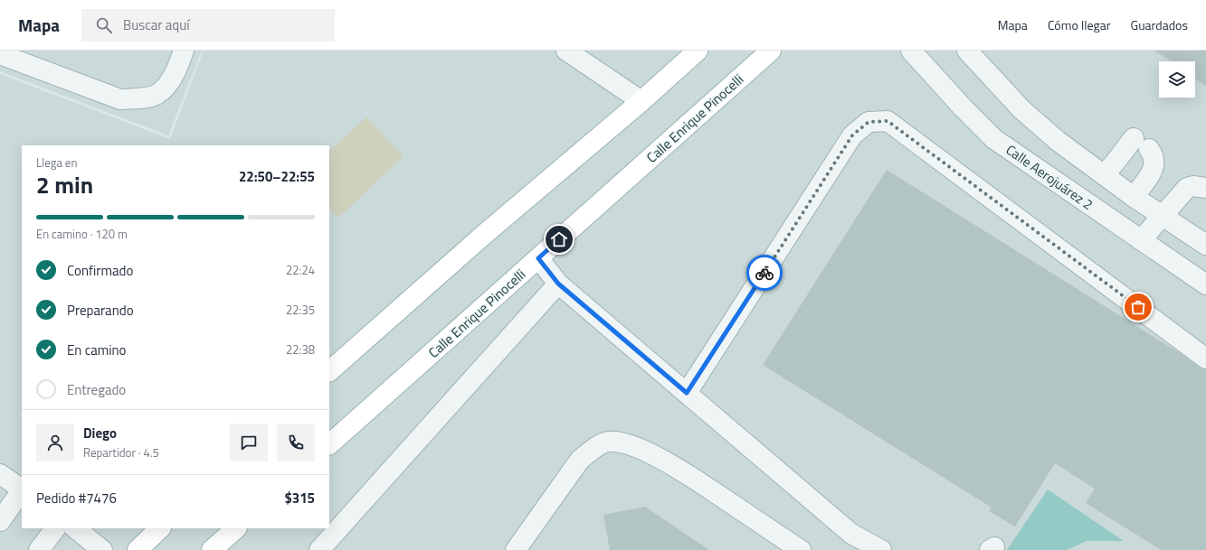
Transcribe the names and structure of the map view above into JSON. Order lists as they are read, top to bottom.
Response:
{
  "streets": {
    "main road": ["Calle Enrique Pinocelli"],
    "street": ["Calle Aerojuárez 2"]
  },
  "page": {
    "header": "Mapa",
    "search": "Buscar aquí",
    "nav": ["Mapa", "Cómo llegar", "Guardados"],
    "heading": ["2 min", "Llega en", "22:50–22:55"],
    "panel": [
      "Diego",
      "Repartidor · 4.5",
      "Pedido #7476",
      "$315"
    ],
    "bar": "En camino · 120 m",
    "list": [
      ["Confirmado", "22:24"],
      ["Preparando", "22:35"],
      ["En camino", "22:38"],
      "Entregado"
    ]
  }
}
